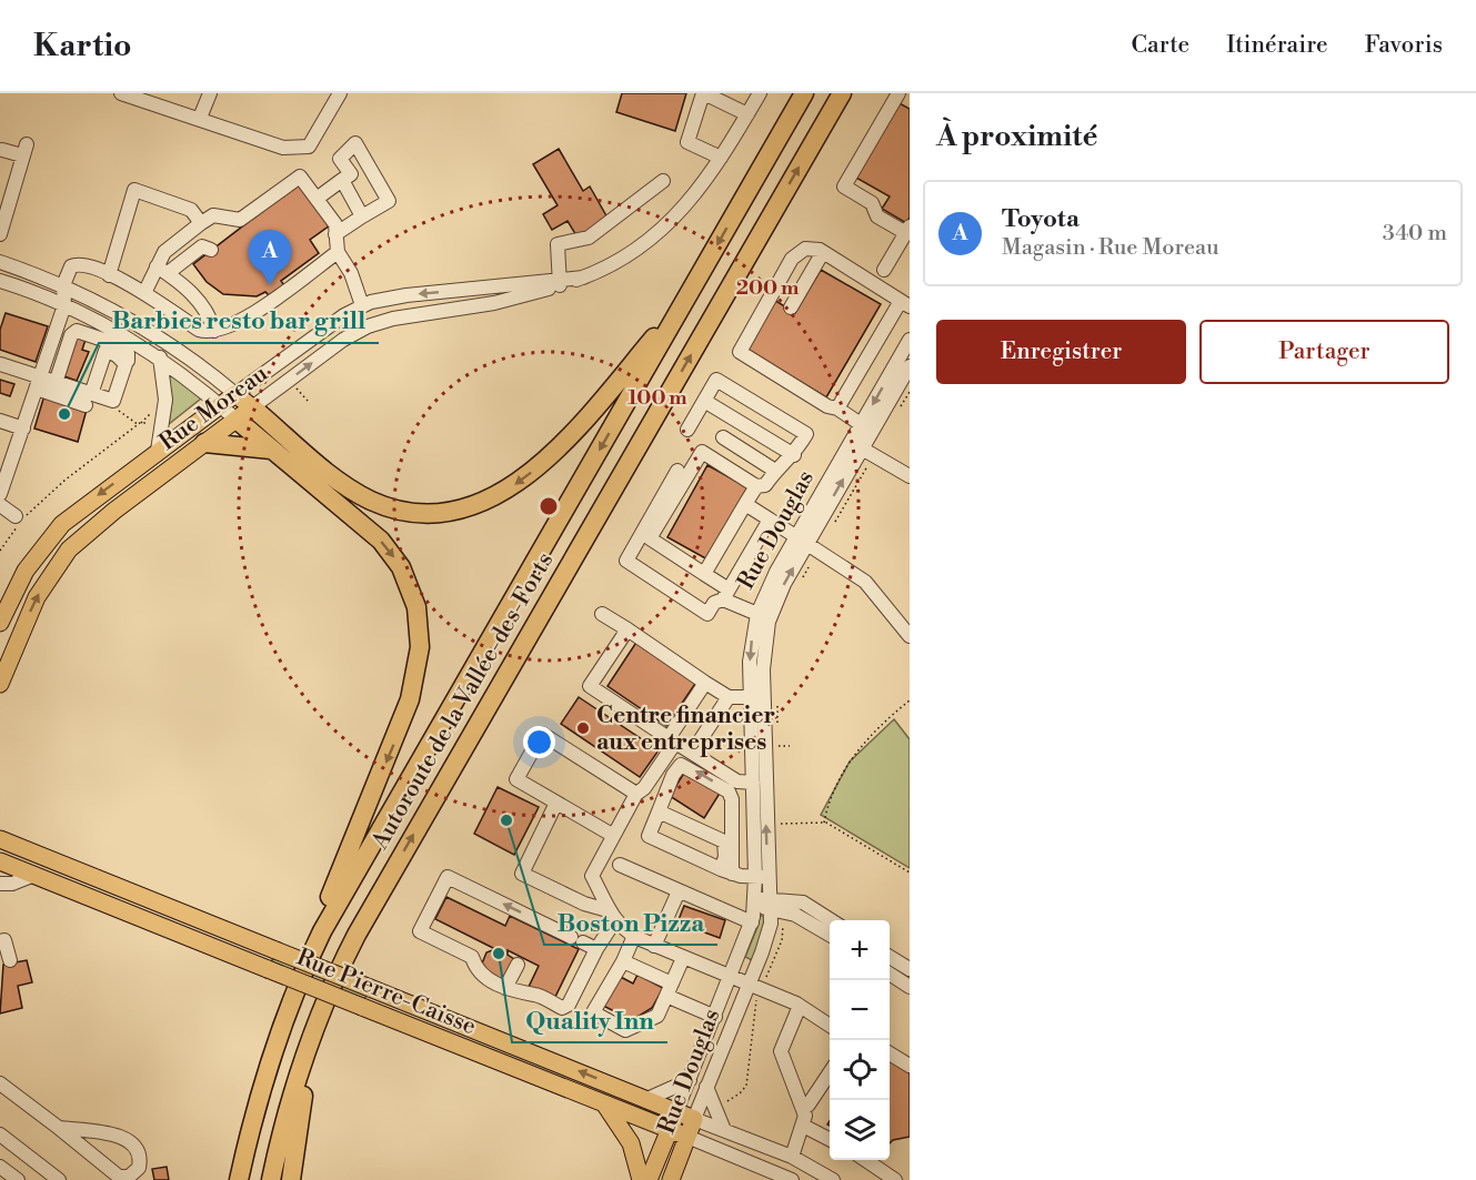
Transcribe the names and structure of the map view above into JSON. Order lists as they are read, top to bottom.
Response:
{
  "streets": {
    "highway": ["Autoroute de la Vallée-des-Forts"],
    "main road": ["Rue Moreau", "Rue Douglas", "Rue Pierre-Caisse"]
  },
  "crossings": [
    ["Rue Douglas", "Rue Pierre-Caisse"]
  ],
  "places": [
    "Barbies resto bar grill",
    "Centre financier aux entreprises",
    "Boston Pizza",
    "Quality Inn"
  ],
  "page": {
    "header": "Kartio",
    "nav": ["Carte", "Itinéraire", "Favoris"],
    "heading": "À proximité",
    "list": [
      {
        "mark": "A",
        "name": "Toyota",
        "note": "Magasin · Rue Moreau",
        "value": "340 m"
      }
    ],
    "pins": "A",
    "buttons": ["Enregistrer", "Partager"],
    "map_buttons": ["+", "−"]
  },
  "rings": ["200 m", "100 m"]
}
